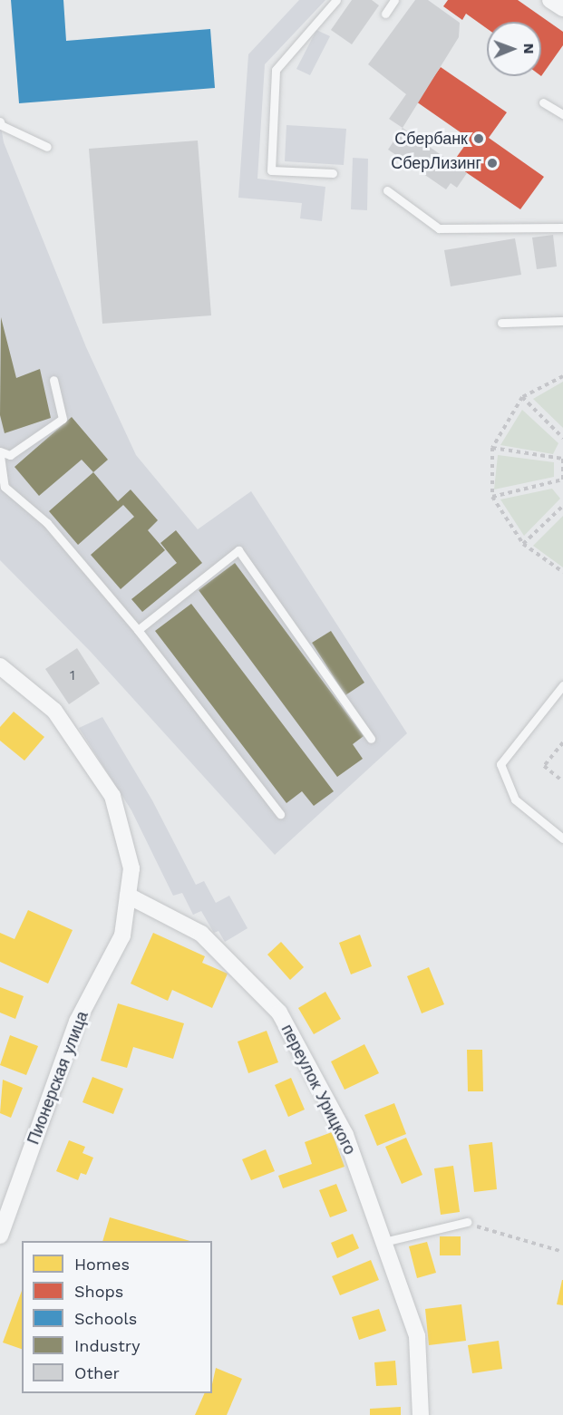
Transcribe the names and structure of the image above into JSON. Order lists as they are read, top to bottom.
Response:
{
  "streets": {
    "street": ["Пионерская улица", "переулок Урицкого"]
  },
  "crossings": [
    ["Пионерская улица", "переулок Урицкого"]
  ],
  "places": ["Сбербанк", "СберЛизинг"],
  "house_numbers": ["1"],
  "legend": [
    "Homes",
    "Shops",
    "Schools",
    "Industry",
    "Other"
  ],
  "north": "right"
}
